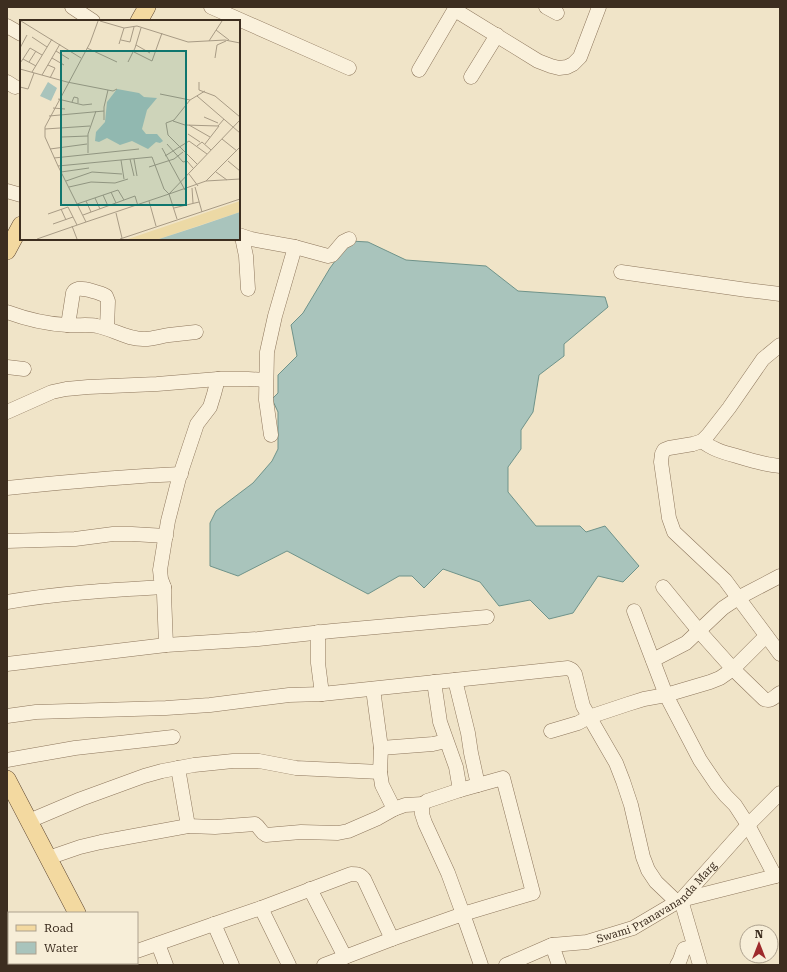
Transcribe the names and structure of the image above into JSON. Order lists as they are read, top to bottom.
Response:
{
  "streets": {
    "street": ["Swami Pranavananda Marg"]
  },
  "legend": ["Road", "Water"],
  "north": "top"
}
